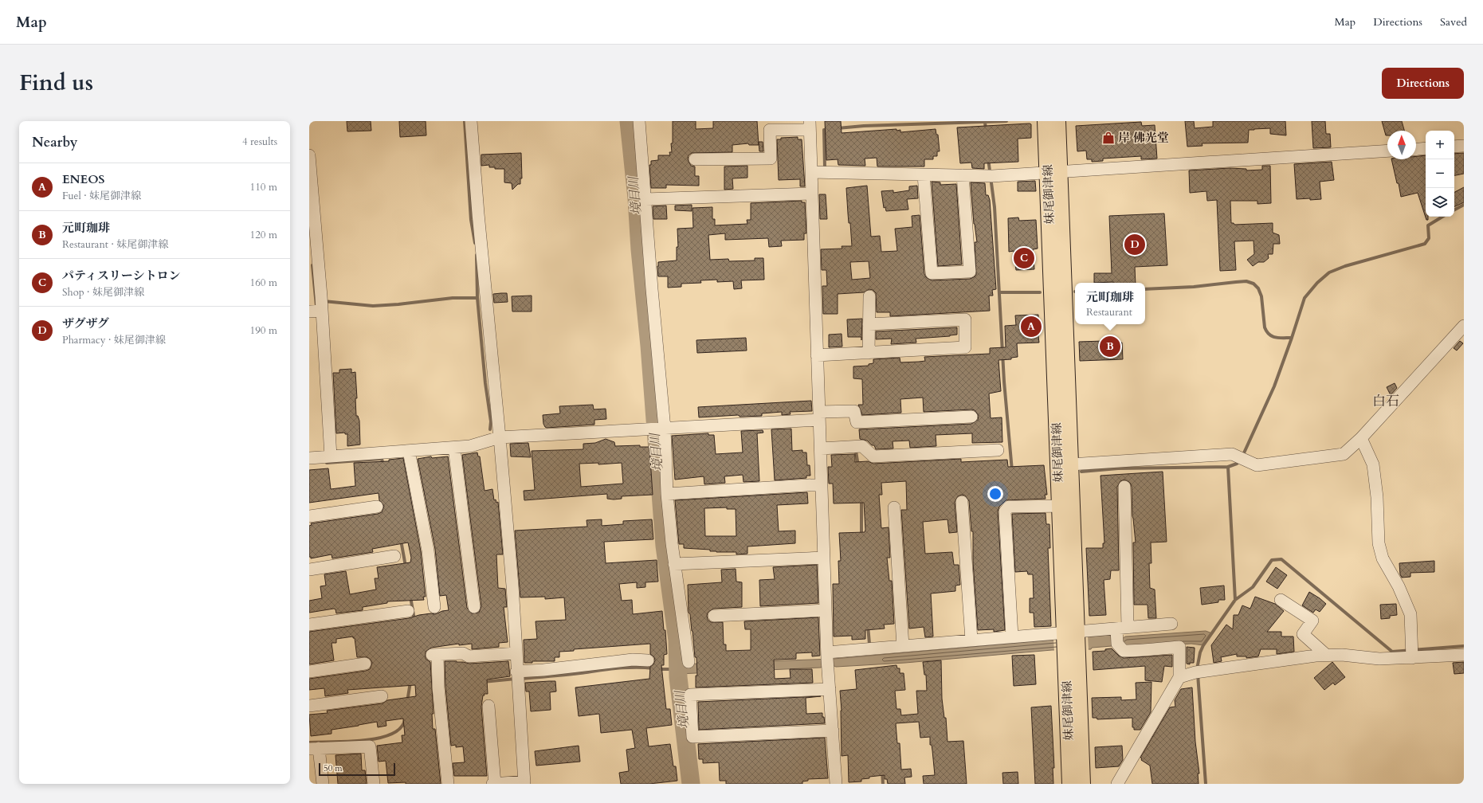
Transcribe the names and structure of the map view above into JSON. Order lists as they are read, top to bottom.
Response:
{
  "streets": {
    "main road": ["妹尾御津線"]
  },
  "districts": ["白石"],
  "water": ["境目川"],
  "places": {
    "shop": ["岸 佛光堂"]
  },
  "scale_bar": "50 m",
  "north": "top",
  "page": {
    "header": "Map",
    "nav": ["Map", "Directions", "Saved"],
    "title": "Find us",
    "buttons": "Directions",
    "heading": ["Nearby", "4 results"],
    "map_buttons": ["+", "−"],
    "list": [
      {
        "mark": "A",
        "name": "ENEOS",
        "note": "Fuel · 妹尾御津線",
        "value": "110 m"
      },
      {
        "mark": "B",
        "name": "元町珈琲",
        "note": "Restaurant · 妹尾御津線",
        "value": "120 m"
      },
      {
        "mark": "C",
        "name": "パティスリーシトロン",
        "note": "Shop · 妹尾御津線",
        "value": "160 m"
      },
      {
        "mark": "D",
        "name": "ザグザグ",
        "note": "Pharmacy · 妹尾御津線",
        "value": "190 m"
      }
    ],
    "pins": [
      "D",
      "C",
      "A",
      "B"
    ],
    "popup": ["元町珈琲", "Restaurant"],
    "scale": "50 m"
  }
}
